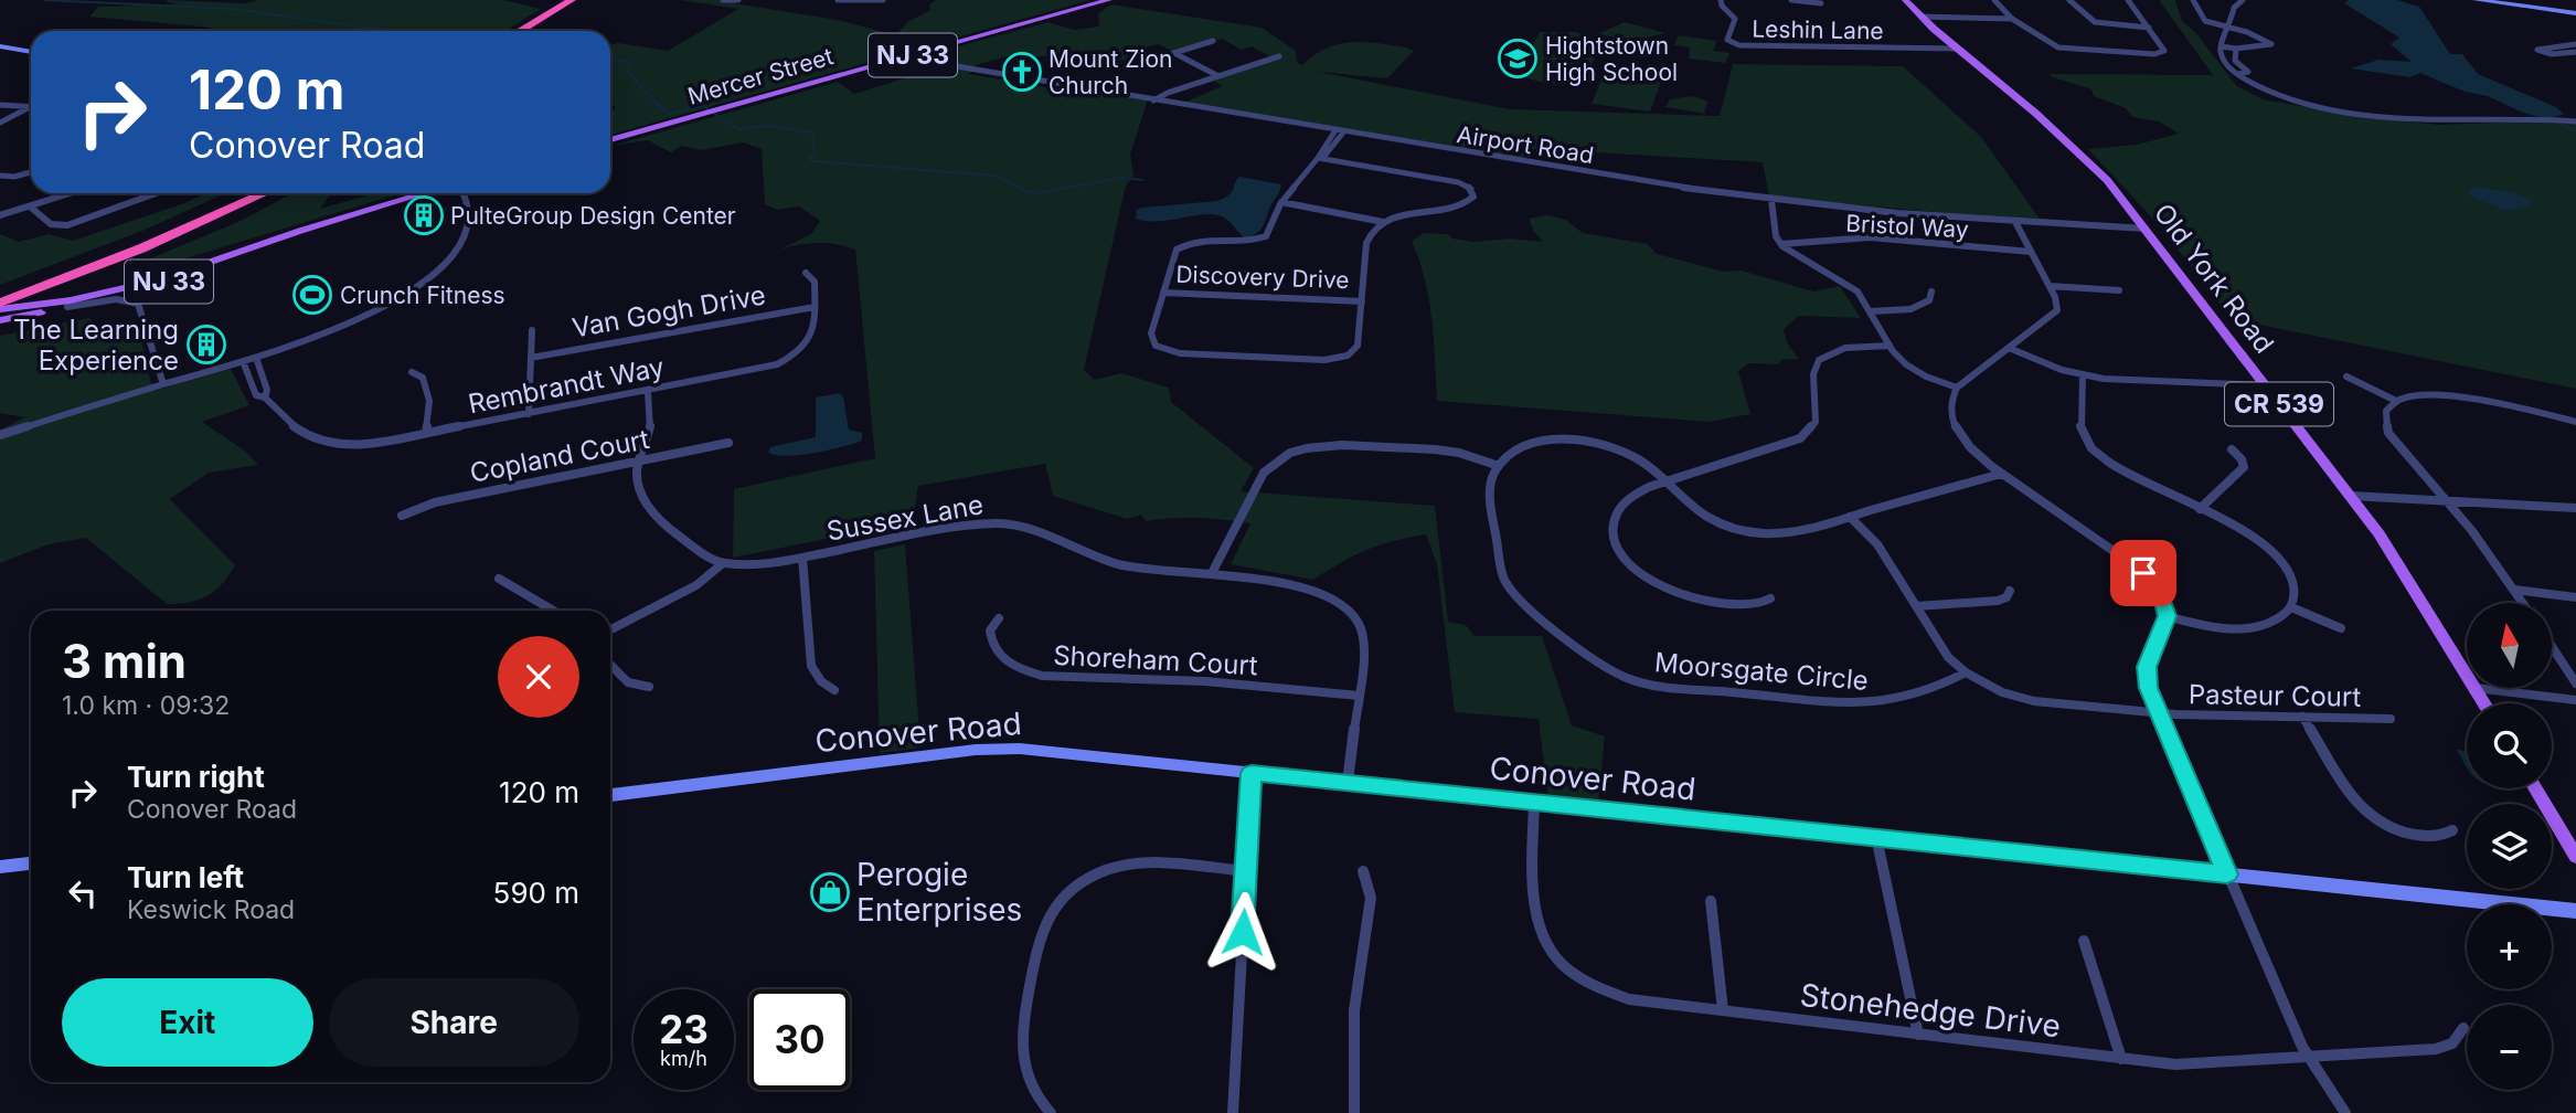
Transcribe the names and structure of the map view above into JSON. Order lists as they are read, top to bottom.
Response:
{
  "streets": {
    "main road": [
      "NJ 33",
      "Mercer Street",
      "Old York Road",
      "CR 539"
    ],
    "street": [
      "Leshin Lane",
      "Airport Road",
      "Bristol Way",
      "Discovery Drive",
      "Van Gogh Drive",
      "Rembrandt Way",
      "Copland Court",
      "Sussex Lane",
      "Shoreham Court",
      "Moorsgate Circle",
      "Pasteur Court",
      "Conover Road",
      "Stonehedge Drive"
    ]
  },
  "crossings": [
    ["Leshin Lane", "CR 539"],
    ["Mercer Street", "Airport Road"],
    ["Airport Road", "Old York Road"],
    ["Old York Road", "CR 539"],
    ["Van Gogh Drive", "Rembrandt Way"],
    ["Copland Court", "Sussex Lane"],
    ["Sussex Lane", "Shoreham Court"],
    ["Sussex Lane", "Conover Road"],
    ["Moorsgate Circle", "Pasteur Court"],
    ["Conover Road", "Stonehedge Drive"]
  ],
  "places": {
    "school or university": ["Hightstown High School"],
    "church": ["Mount Zion Church"],
    "building": ["PulteGroup Design Center", "The Learning Experience"],
    "sports": ["Crunch Fitness"],
    "shop": ["Perogie Enterprises"]
  },
  "north": "top",
  "page": {
    "turn": ["120 m", "Conover Road"],
    "map_buttons": ["+", "−"],
    "heading": ["3 min", "1.0 km · 09:32"],
    "list": [
      {
        "name": "Turn right",
        "note": "Conover Road",
        "value": "120 m"
      },
      {
        "name": "Turn left",
        "note": "Keswick Road",
        "value": "590 m"
      }
    ],
    "buttons": ["Exit", "Share"],
    "speed": "23 km/h",
    "limit": "30"
  }
}
